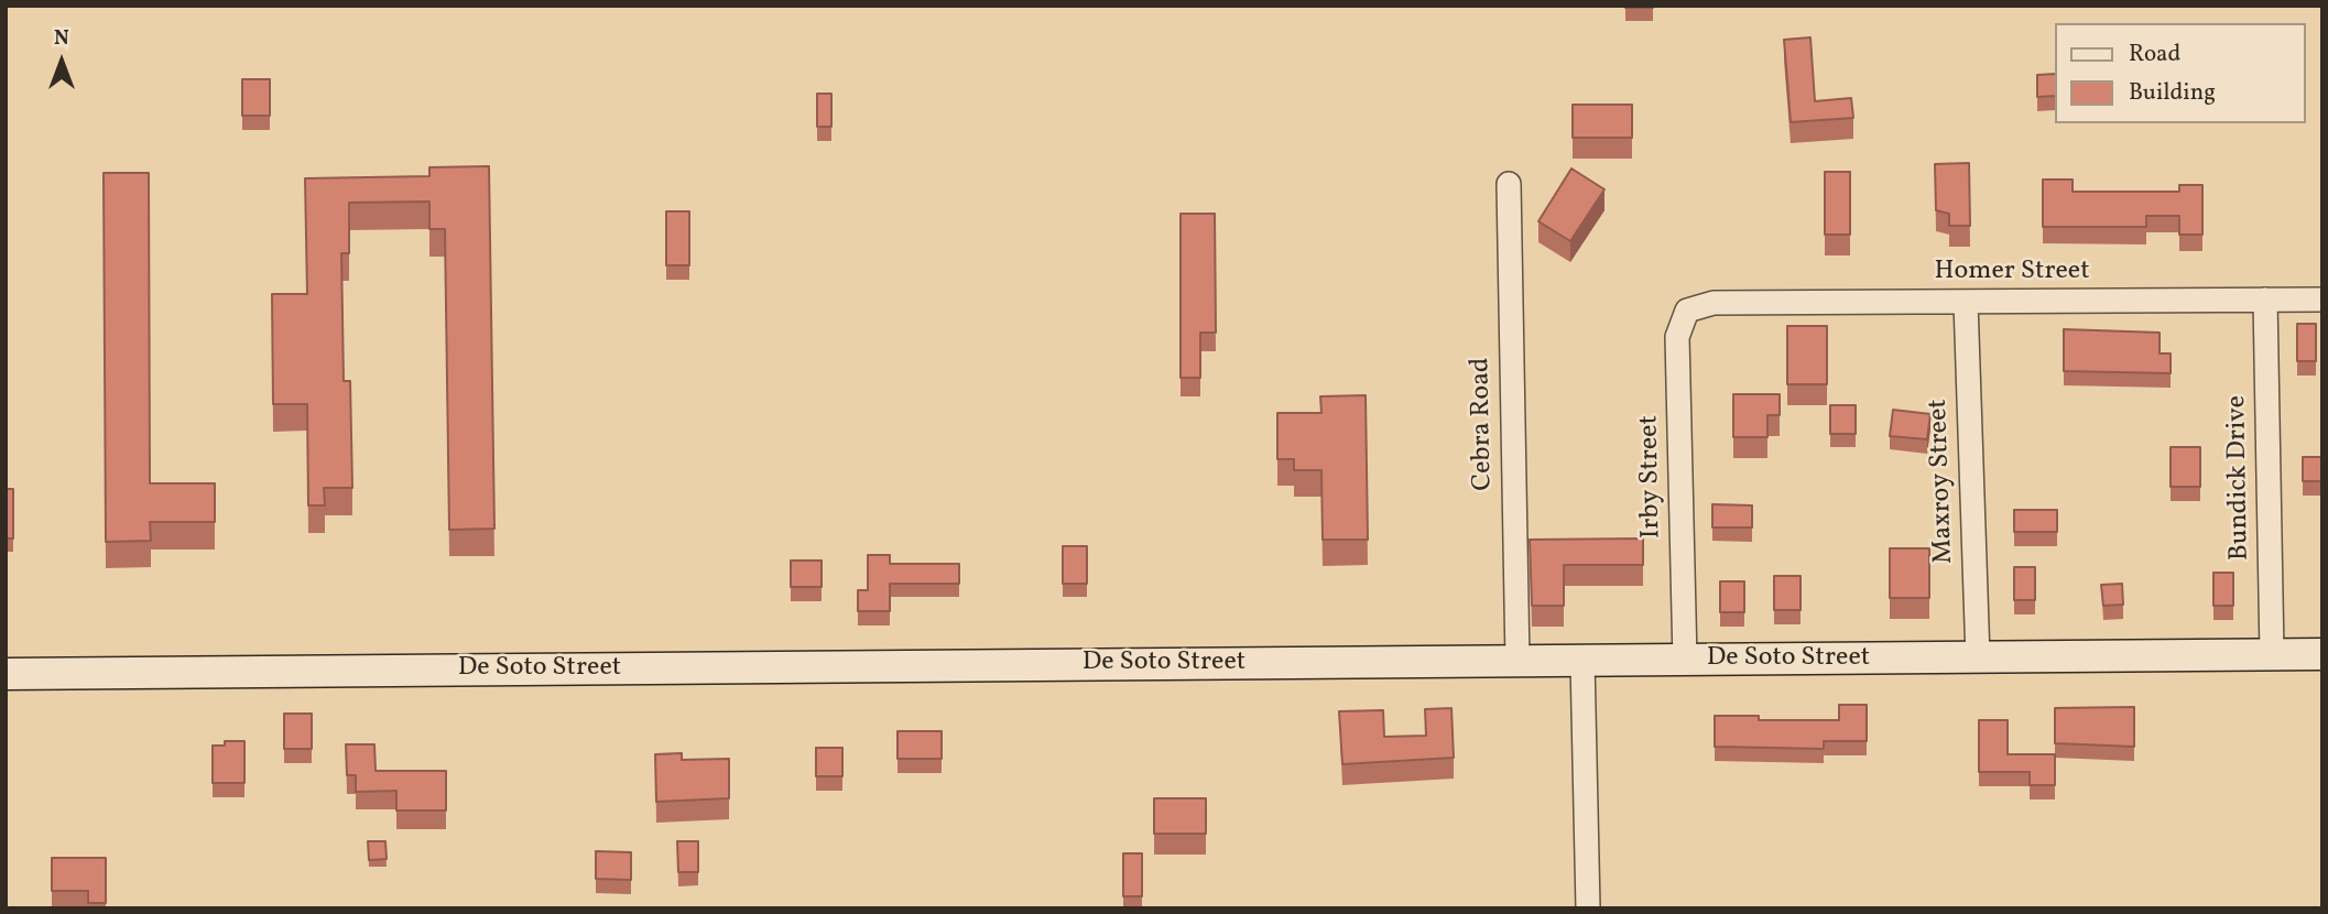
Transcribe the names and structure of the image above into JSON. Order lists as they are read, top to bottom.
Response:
{
  "streets": {
    "street": [
      "Homer Street",
      "Cebra Road",
      "Irby Street",
      "Bundick Drive",
      "Maxroy Street",
      "De Soto Street"
    ]
  },
  "crossings": [
    ["Homer Street", "Irby Street"],
    ["Homer Street", "Bundick Drive"],
    ["Homer Street", "Maxroy Street"],
    ["Cebra Road", "De Soto Street"],
    ["Irby Street", "De Soto Street"],
    ["Bundick Drive", "De Soto Street"],
    ["Maxroy Street", "De Soto Street"]
  ],
  "legend": ["Road", "Building"],
  "north": "top"
}
